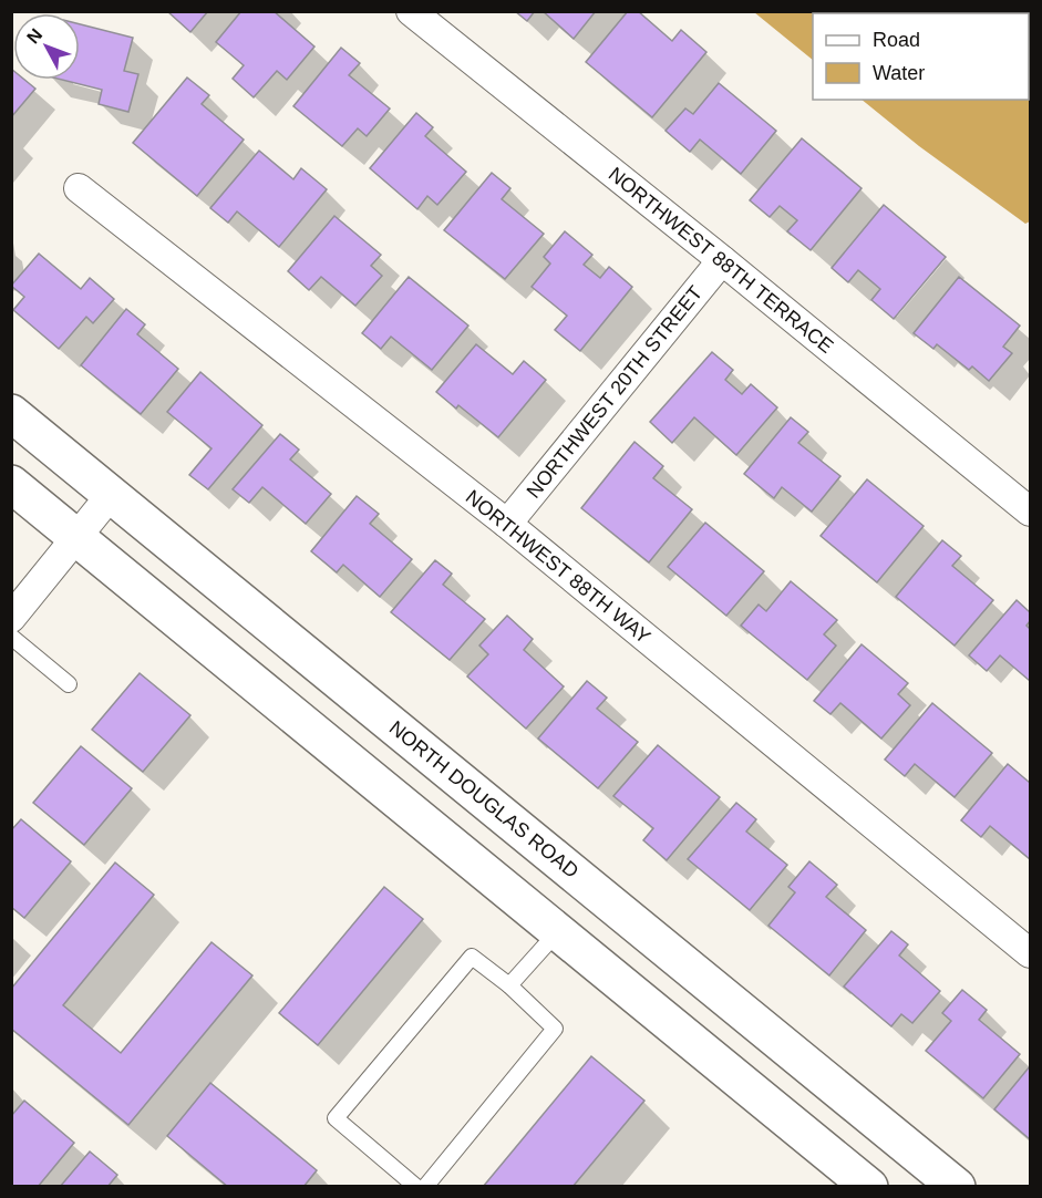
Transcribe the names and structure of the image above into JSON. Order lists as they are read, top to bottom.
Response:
{
  "streets": {
    "main road": ["NORTH DOUGLAS ROAD"],
    "street": ["NORTHWEST 88TH TERRACE", "NORTHWEST 20TH STREET", "NORTHWEST 88TH WAY"]
  },
  "crossings": [
    ["NORTHWEST 88TH TERRACE", "NORTHWEST 20TH STREET"],
    ["NORTHWEST 20TH STREET", "NORTHWEST 88TH WAY"]
  ],
  "legend": ["Road", "Water"],
  "north": "top left"
}
